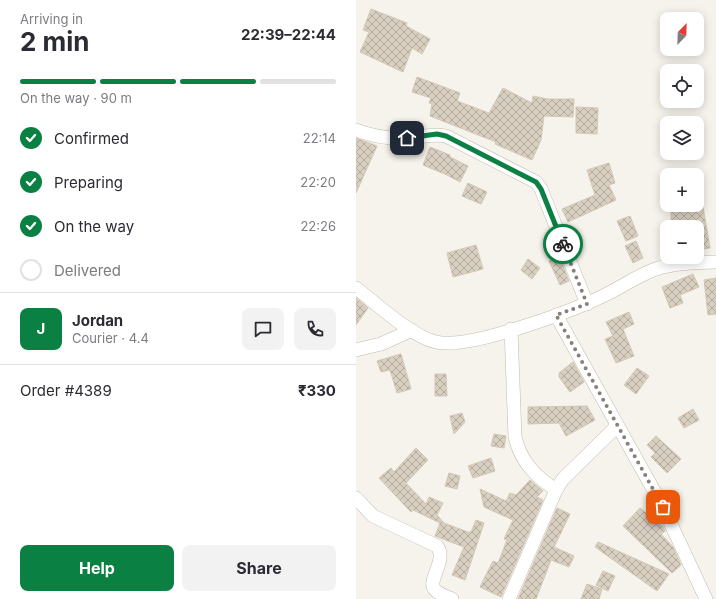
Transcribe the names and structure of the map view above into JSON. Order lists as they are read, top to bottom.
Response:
{
  "north": "top right",
  "page": {
    "heading": ["2 min", "Arriving in", "22:39–22:44"],
    "panel": [
      "Jordan",
      "Courier · 4.4",
      "Order #4389",
      "₹330"
    ],
    "map_buttons": ["+", "−"],
    "bar": "On the way · 90 m",
    "list": [
      ["Confirmed", "22:14"],
      ["Preparing", "22:20"],
      ["On the way", "22:26"],
      "Delivered"
    ],
    "round": "J",
    "buttons": ["Help", "Share"]
  }
}
